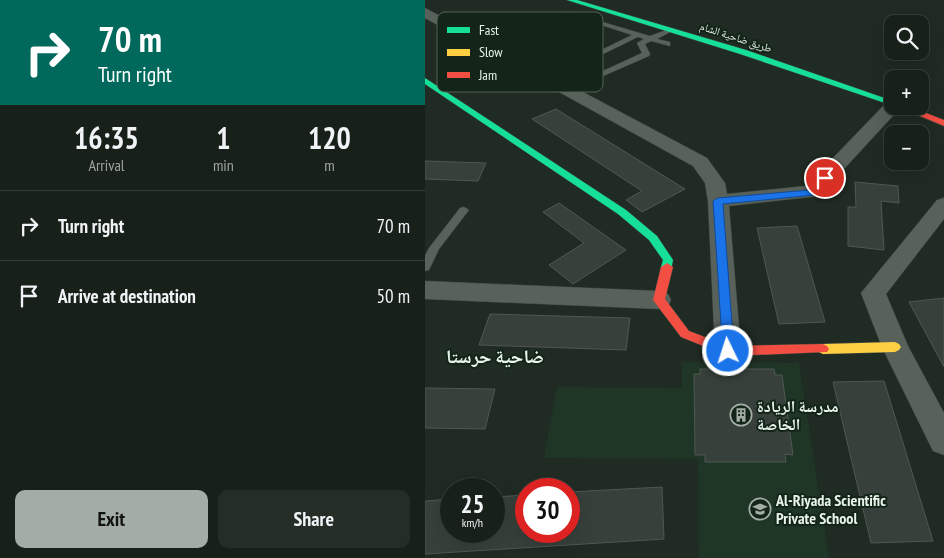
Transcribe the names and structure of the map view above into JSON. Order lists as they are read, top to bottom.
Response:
{
  "streets": {
    "main road": ["طريق ضاحية الشام"]
  },
  "districts": ["ضاحية حرستا"],
  "places": {
    "building": ["مدرسة الريادة الخاصة"],
    "school or university": ["Al-Riyada Scientific Private School"]
  },
  "legend": ["Fast", "Slow", "Jam"],
  "page": {
    "turn": ["70 m", "Turn right"],
    "map_buttons": ["+", "−"],
    "eta": [
      "16:35",
      "Arrival",
      "1",
      "min",
      "120",
      "m"
    ],
    "list": [
      {
        "name": "Turn right",
        "value": "70 m"
      },
      {
        "name": "Arrive at destination",
        "value": "50 m"
      }
    ],
    "speed": "25 km/h",
    "limit": "30",
    "buttons": ["Exit", "Share"]
  }
}
